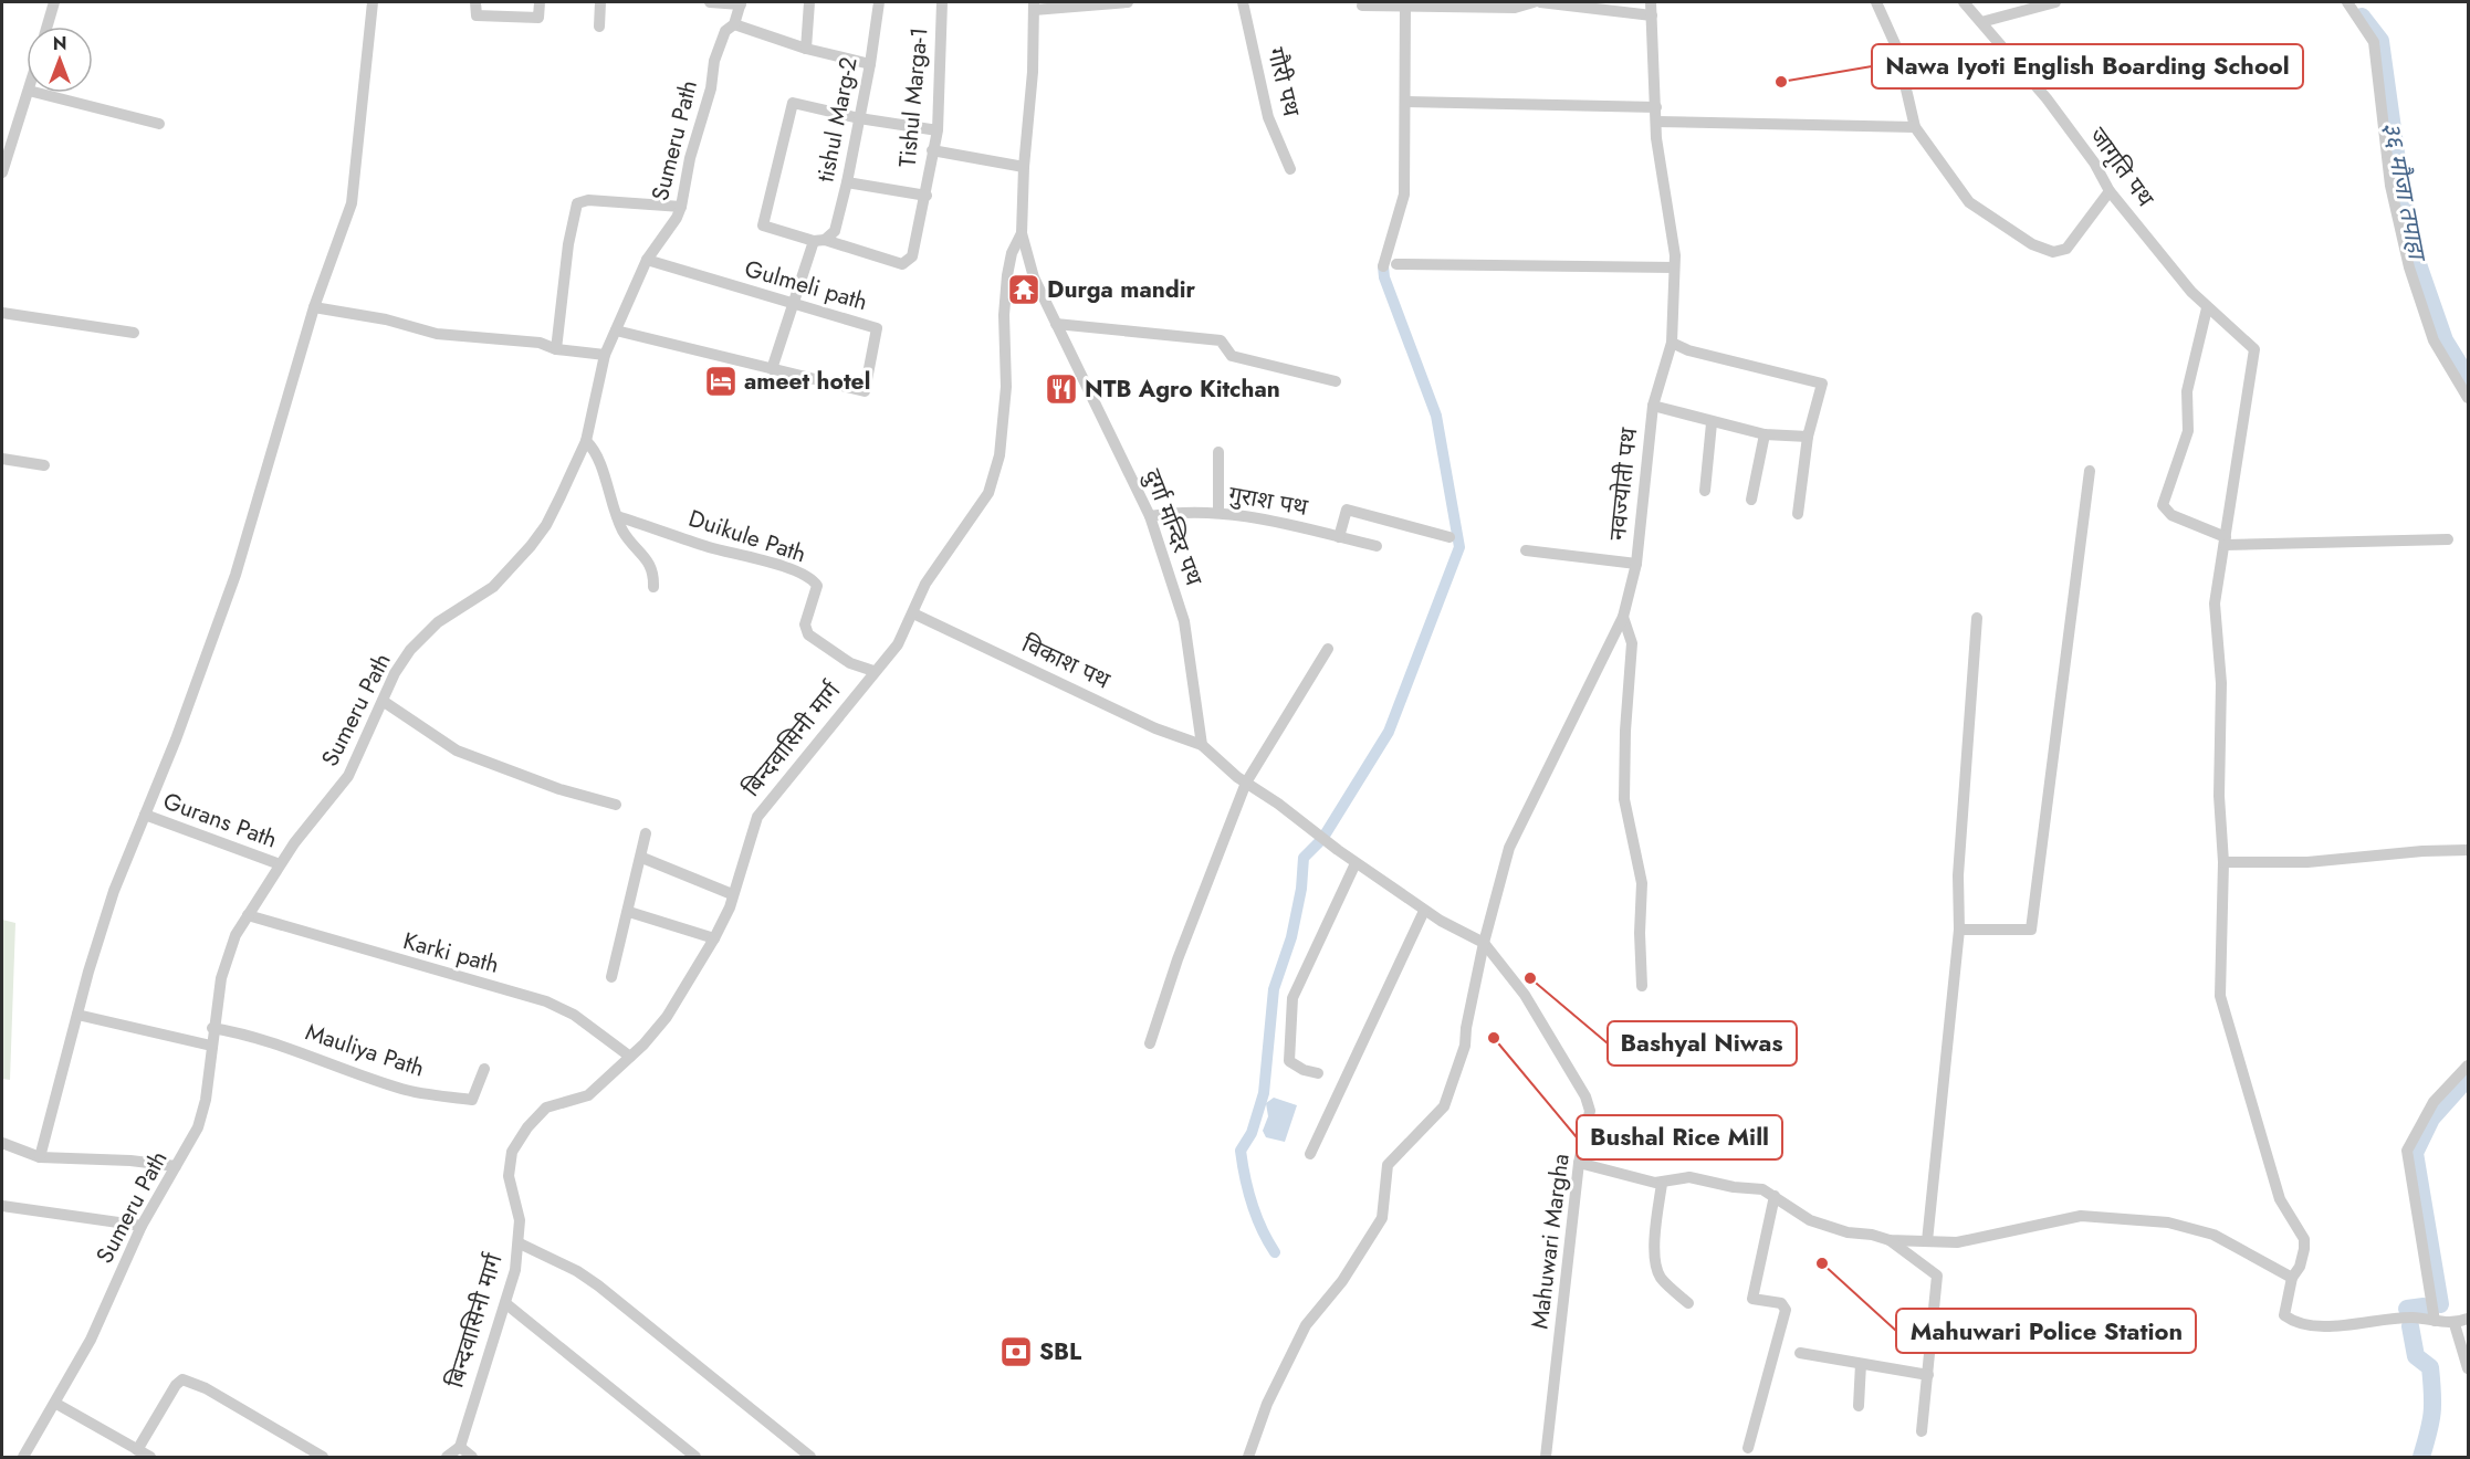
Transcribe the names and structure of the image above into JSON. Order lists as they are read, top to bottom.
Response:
{
  "streets": {
    "street": [
      "गौरी पथ",
      "Tishul Marga-1",
      "tishul Marg-2",
      "Sumeru Path",
      "जागृति पथ",
      "Gulmeli path",
      "नवज्योती पथ",
      "गुराश पथ",
      "दुर्गा मन्दिर पथ",
      "Duikule Path",
      "विकाश पथ",
      "बिन्दवासिनी मार्ग",
      "Gurans Path",
      "Karki path",
      "Mauliya Path",
      "Mahuwari Margha"
    ]
  },
  "crossings": [
    ["Tishul Marga-1", "tishul Marg-2"],
    ["tishul Marg-2", "Gulmeli path"],
    ["Sumeru Path", "Gulmeli path"],
    ["Sumeru Path", "Gurans Path"],
    ["Sumeru Path", "Karki path"],
    ["Sumeru Path", "Mauliya Path"],
    ["नवज्योती पथ", "Mahuwari Margha"],
    ["गुराश पथ", "दुर्गा मन्दिर पथ"],
    ["दुर्गा मन्दिर पथ", "विकाश पथ"],
    ["दुर्गा मन्दिर पथ", "बिन्दवासिनी मार्ग"],
    ["Duikule Path", "बिन्दवासिनी मार्ग"],
    ["विकाश पथ", "बिन्दवासिनी मार्ग"],
    ["बिन्दवासिनी मार्ग", "Karki path"]
  ],
  "water": ["३६ मौजा तपाहा"],
  "places": {
    "other": [
      "Nawa Iyoti English Boarding School",
      "Bashyal Niwas",
      "Bushal Rice Mill",
      "Mahuwari Police Station"
    ],
    "temple": ["Durga mandir"],
    "hotel": ["ameet hotel"],
    "restaurant": ["NTB Agro Kitchan"],
    "bank": ["SBL"]
  },
  "north": "top"
}
